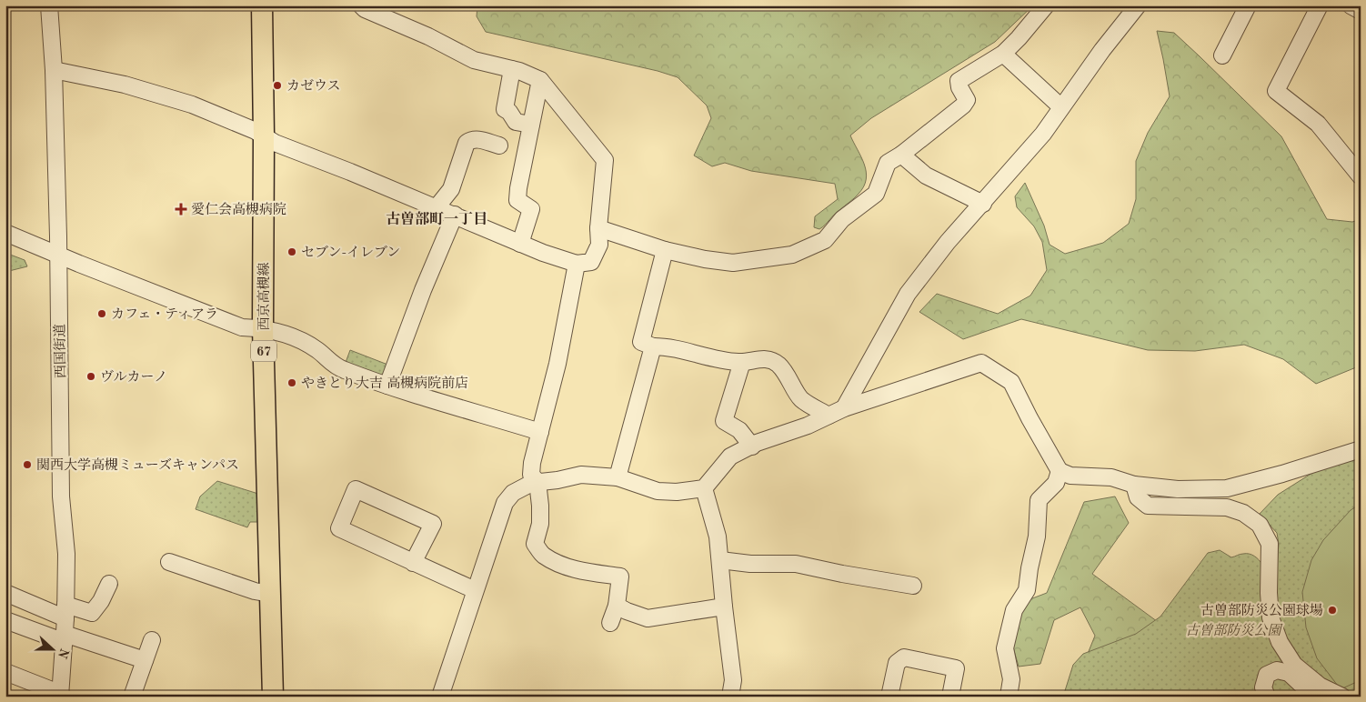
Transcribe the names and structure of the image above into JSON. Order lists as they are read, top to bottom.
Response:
{
  "streets": {
    "main road": ["西京高槻線", "67"],
    "street": ["西国街道"]
  },
  "districts": ["古曽部町一丁目"],
  "parks": ["古曽部防災公園"],
  "places": {
    "other": [
      "カゼウス",
      "セブン-イレブン",
      "カフェ・ティアラ",
      "ヴルカーノ",
      "やきとり大吉 高槻病院前店",
      "関西大学高槻ミューズキャンパス",
      "古曽部防災公園球場"
    ],
    "health": ["愛仁会高槻病院"]
  },
  "north": "right"
}
